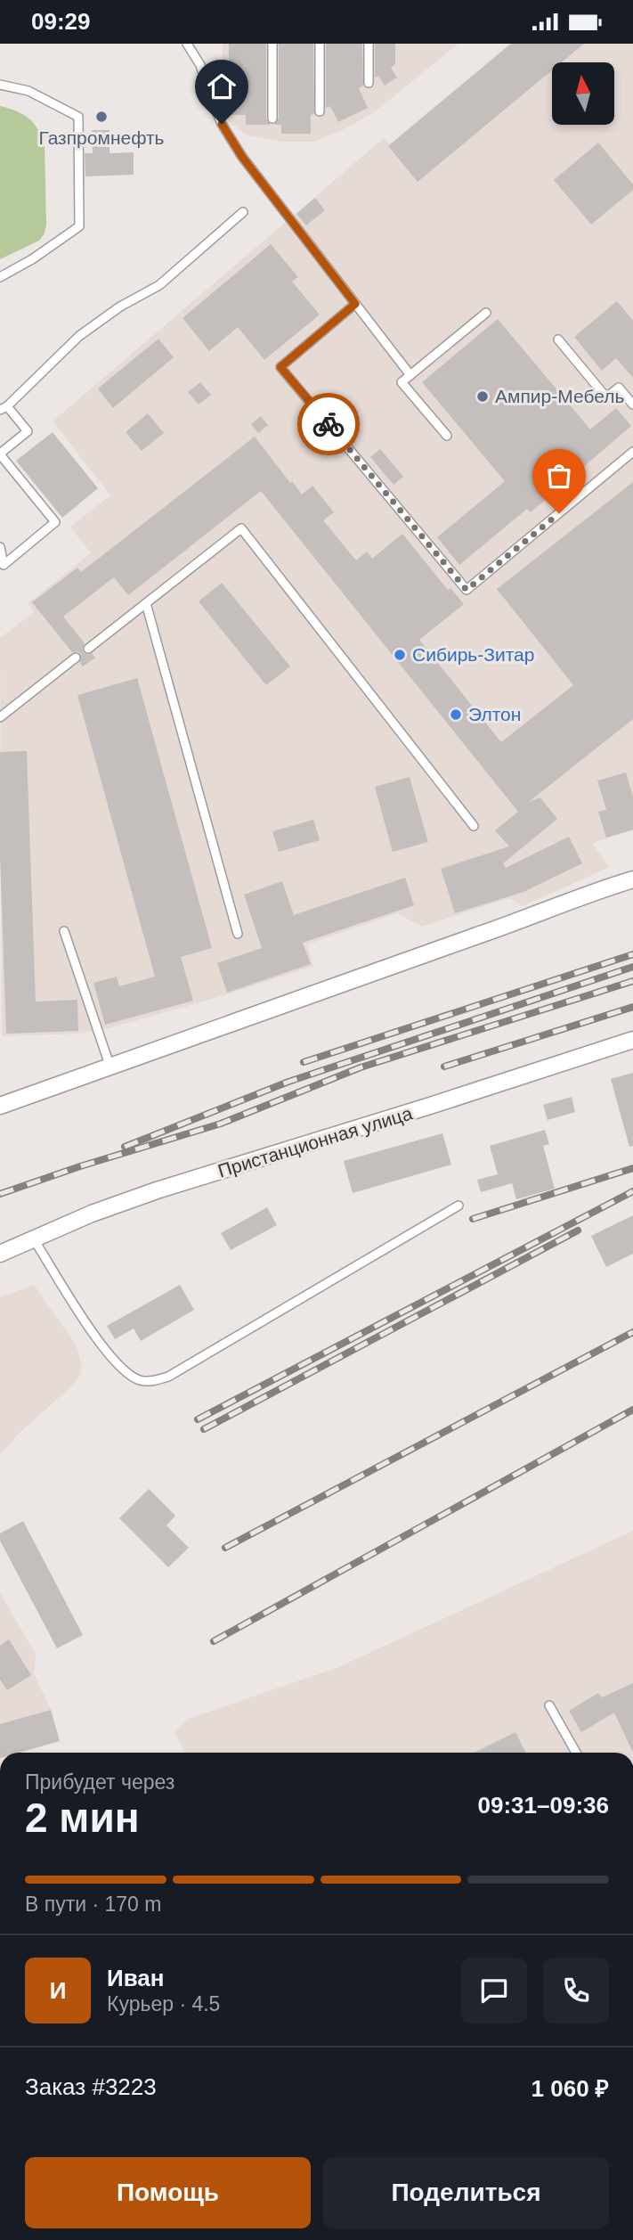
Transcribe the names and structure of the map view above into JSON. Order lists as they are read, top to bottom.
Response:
{
  "streets": {
    "street": ["Пристанционная улица"]
  },
  "places": [
    "Газпромнефть",
    "Ампир-Мебель",
    "Сибирь-Зитар",
    "Элтон"
  ],
  "north": "top",
  "page": {
    "status": "09:29",
    "heading": ["2 мин", "Прибудет через", "09:31–09:36"],
    "panel": [
      "Иван",
      "Курьер · 4.5",
      "Заказ #3223",
      "1 060 ₽"
    ],
    "bar": "В пути · 170 m",
    "round": "И",
    "buttons": ["Помощь", "Поделиться"]
  }
}
